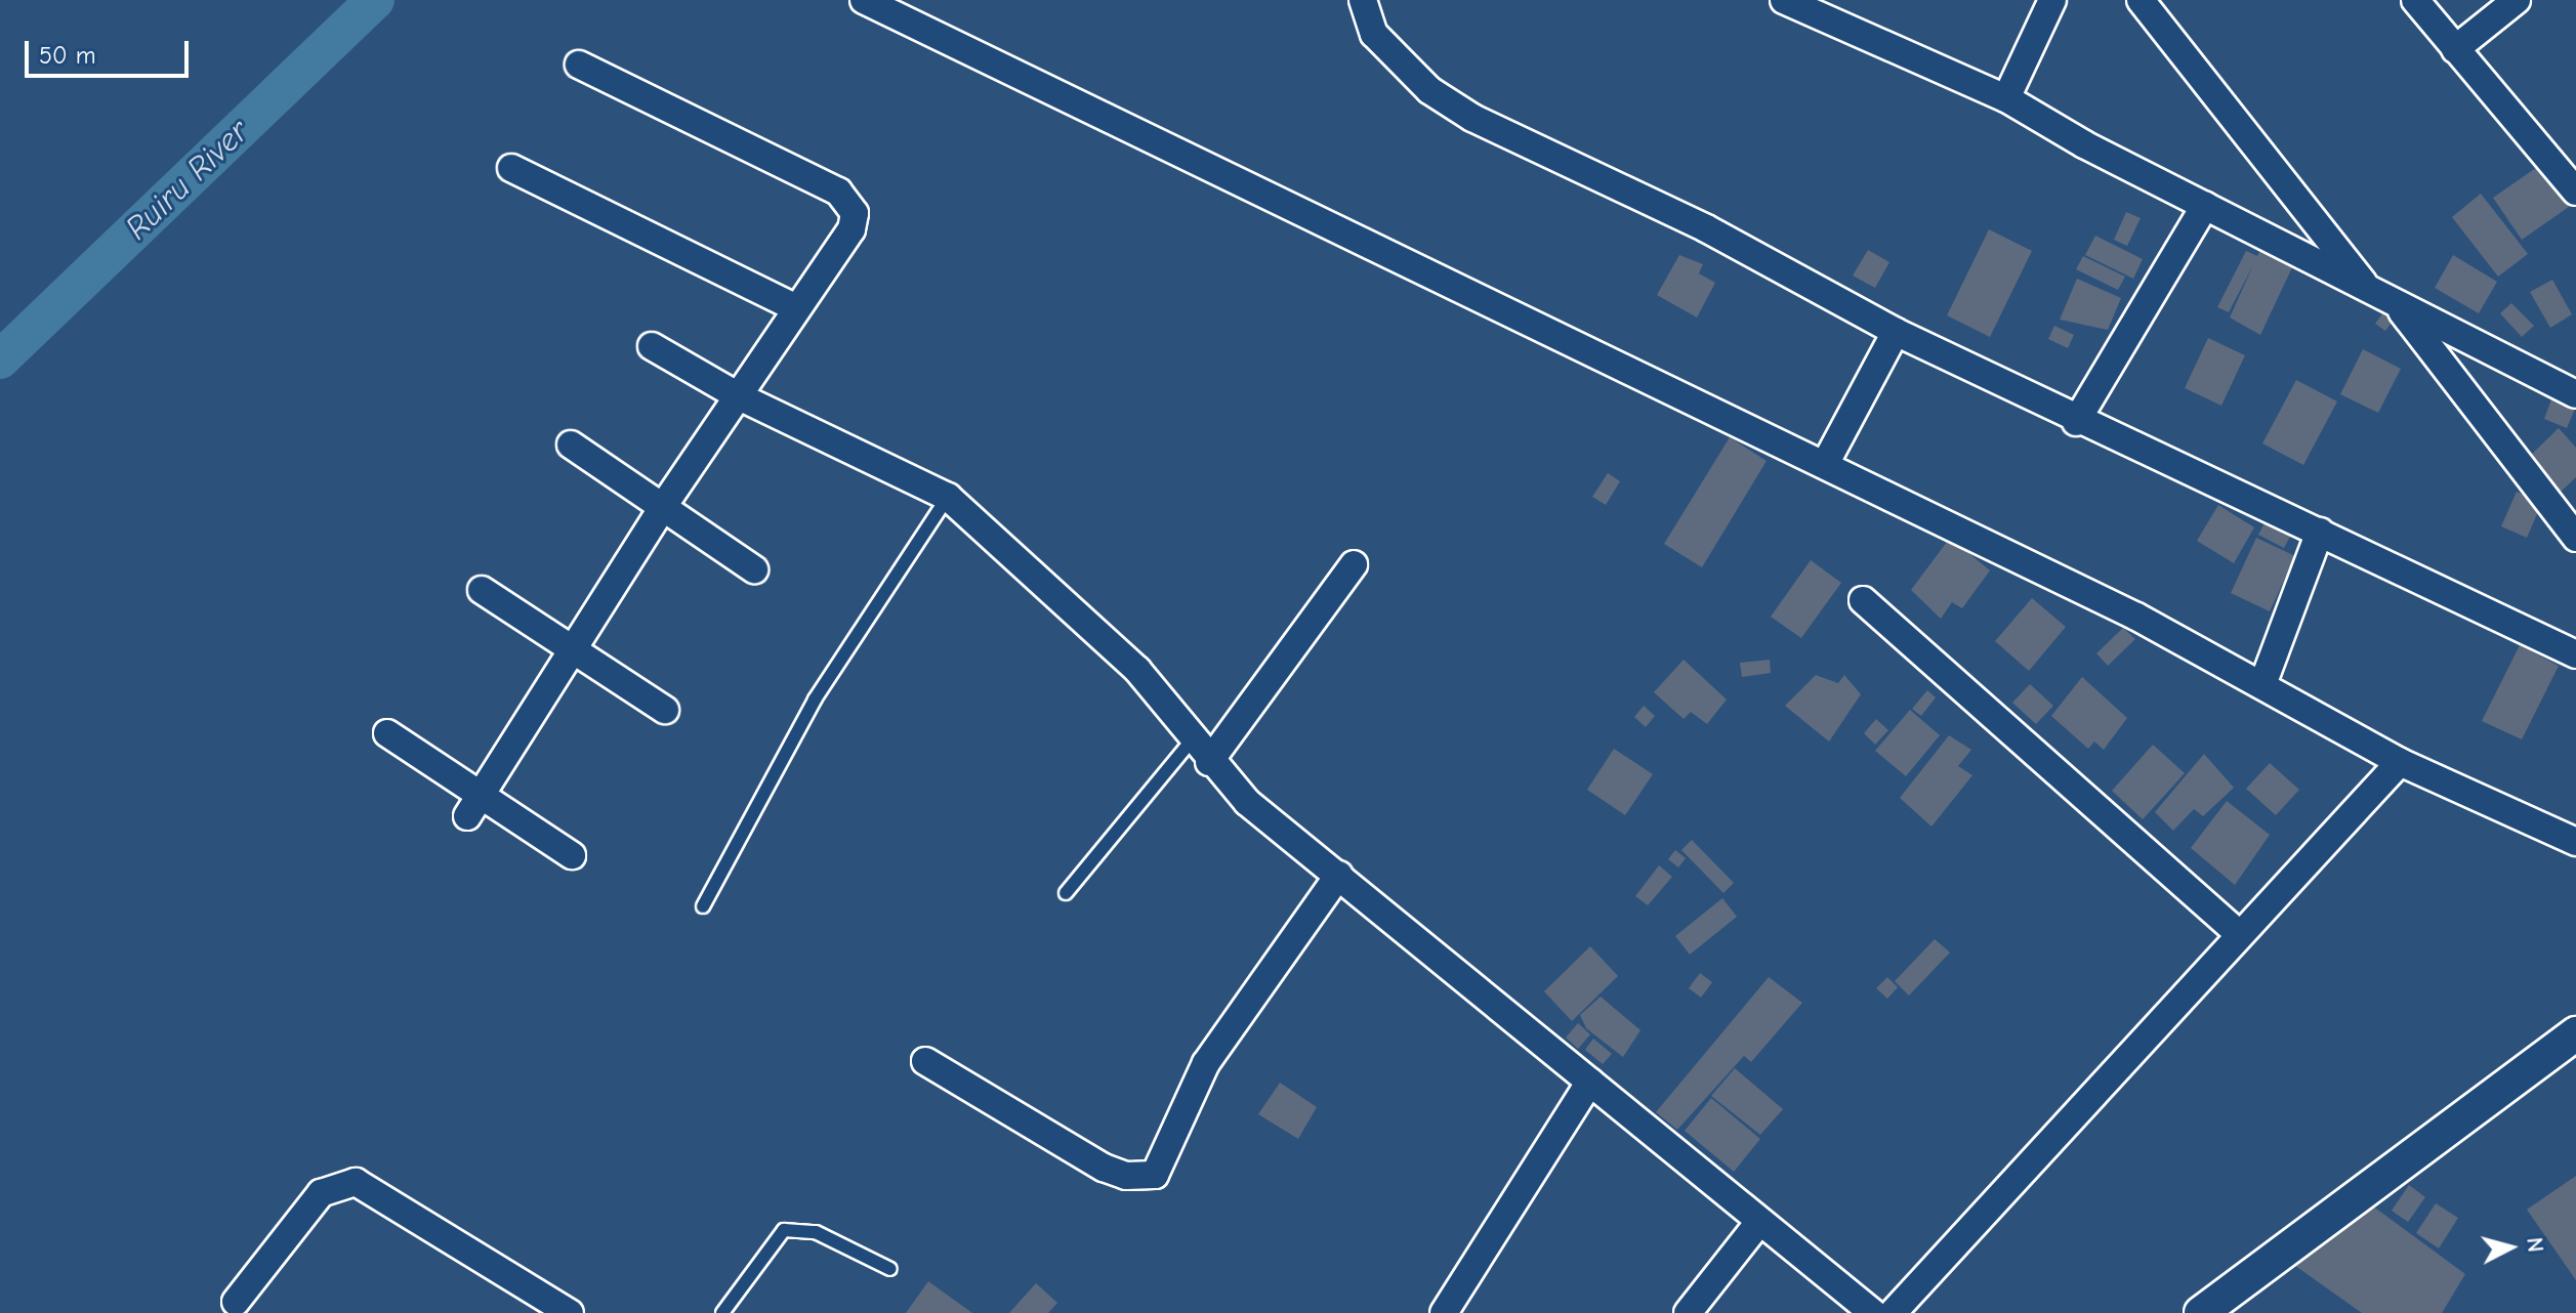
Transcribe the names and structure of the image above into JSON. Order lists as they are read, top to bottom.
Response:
{
  "water": ["Ruiru River"],
  "scale_bar": "50 m",
  "north": "right"
}
